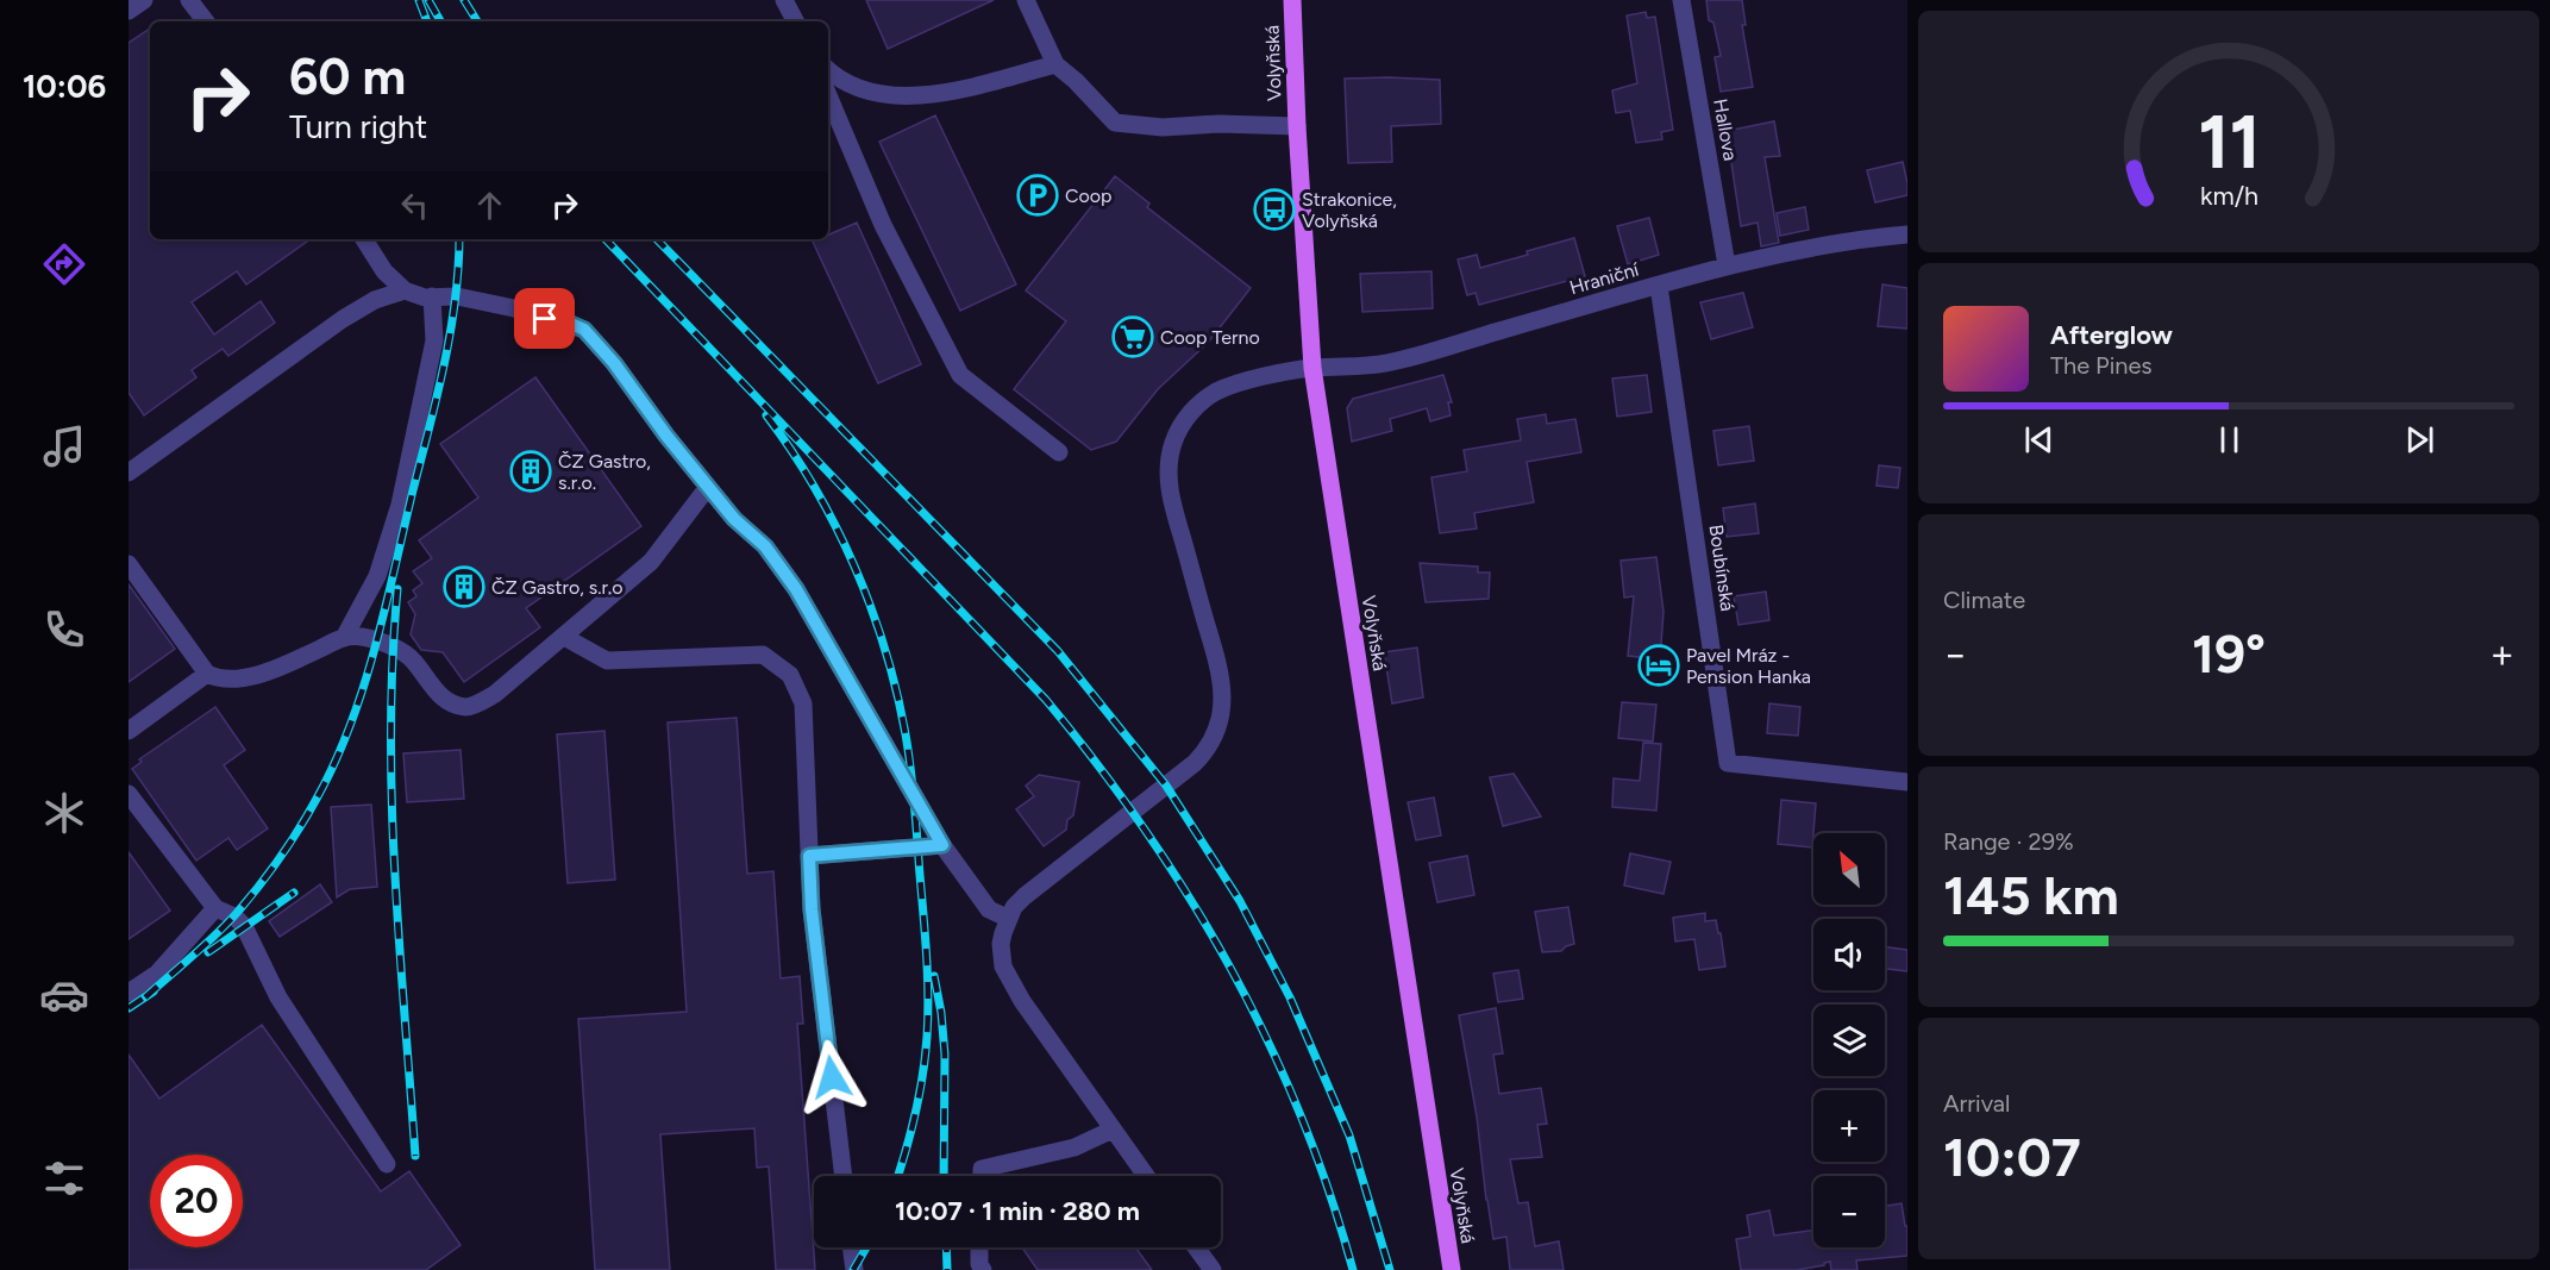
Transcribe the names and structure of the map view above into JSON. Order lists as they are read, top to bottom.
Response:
{
  "streets": {
    "main road": ["Volyňská"],
    "street": ["Hallova", "Hraniční", "Boubínská"]
  },
  "crossings": [
    ["Volyňská", "Hraniční"],
    ["Hallova", "Hraniční"],
    ["Hraniční", "Boubínská"]
  ],
  "places": {
    "parking": ["Coop"],
    "bus stop": ["Strakonice, Volyňská"],
    "supermarket": ["Coop Terno"],
    "building": ["ČZ Gastro, s.r.o.", "ČZ Gastro, s.r.o"],
    "hotel": ["Pavel Mráz - Pension Hanka"]
  },
  "north": "top left",
  "page": {
    "tabs": "10:06",
    "turn": ["60 m", "Turn right"],
    "song": ["Afterglow", "The Pines"],
    "tile": [
      "Climate",
      ["Range · 29%", "145 km"],
      ["Arrival", "10:07"]
    ],
    "heat": ["−", "19°", "+"],
    "map_buttons": ["+", "−"],
    "limit": "20",
    "trip": "10:07 · 1 min · 280 m",
    "gauge": ["11", "km/h"]
  }
}
